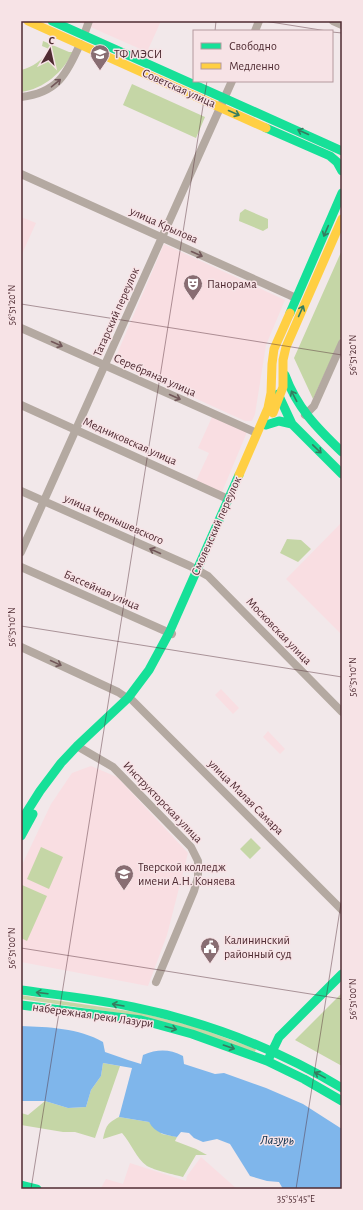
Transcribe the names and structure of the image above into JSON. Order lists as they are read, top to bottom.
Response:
{
  "streets": {
    "main road": ["Советская улица", "Смоленский переулок", "набережная реки Лазури"],
    "street": [
      "улица Крылова",
      "Татарский переулок",
      "Серебряная улица",
      "Медниковская улица",
      "улица Чернышевского",
      "Бассейная улица",
      "Московская улица",
      "улица Малая Самара",
      "Инструкторская улица"
    ]
  },
  "crossings": [
    ["Советская улица", "Татарский переулок"],
    ["улица Крылова", "Татарский переулок"],
    ["улица Крылова", "Смоленский переулок"],
    ["Татарский переулок", "Серебряная улица"],
    ["Татарский переулок", "Медниковская улица"],
    ["Татарский переулок", "улица Чернышевского"],
    ["Серебряная улица", "Смоленский переулок"],
    ["Медниковская улица", "Смоленский переулок"],
    ["улица Чернышевского", "Смоленский переулок"],
    ["улица Чернышевского", "Московская улица"],
    ["Смоленский переулок", "Бассейная улица"],
    ["Смоленский переулок", "Московская улица"],
    ["Смоленский переулок", "улица Малая Самара"],
    ["Смоленский переулок", "Инструкторская улица"]
  ],
  "one_way": ["улица Крылова", "Серебряная улица", "улица Чернышевского"],
  "water": ["Лазурь"],
  "places": {
    "school or university": ["ТФ МЭСИ", "Тверской колледж имени А.Н. Коняева"],
    "theatre": ["Панорама"],
    "public building": ["Калининский районный суд"]
  },
  "legend": ["Свободно", "Медленно"],
  "north": "top",
  "coordinates": [
    "56°51'20\"N",
    "56°51'10\"N",
    "56°51'00\"N",
    "35°55'45\"E"
  ]
}
